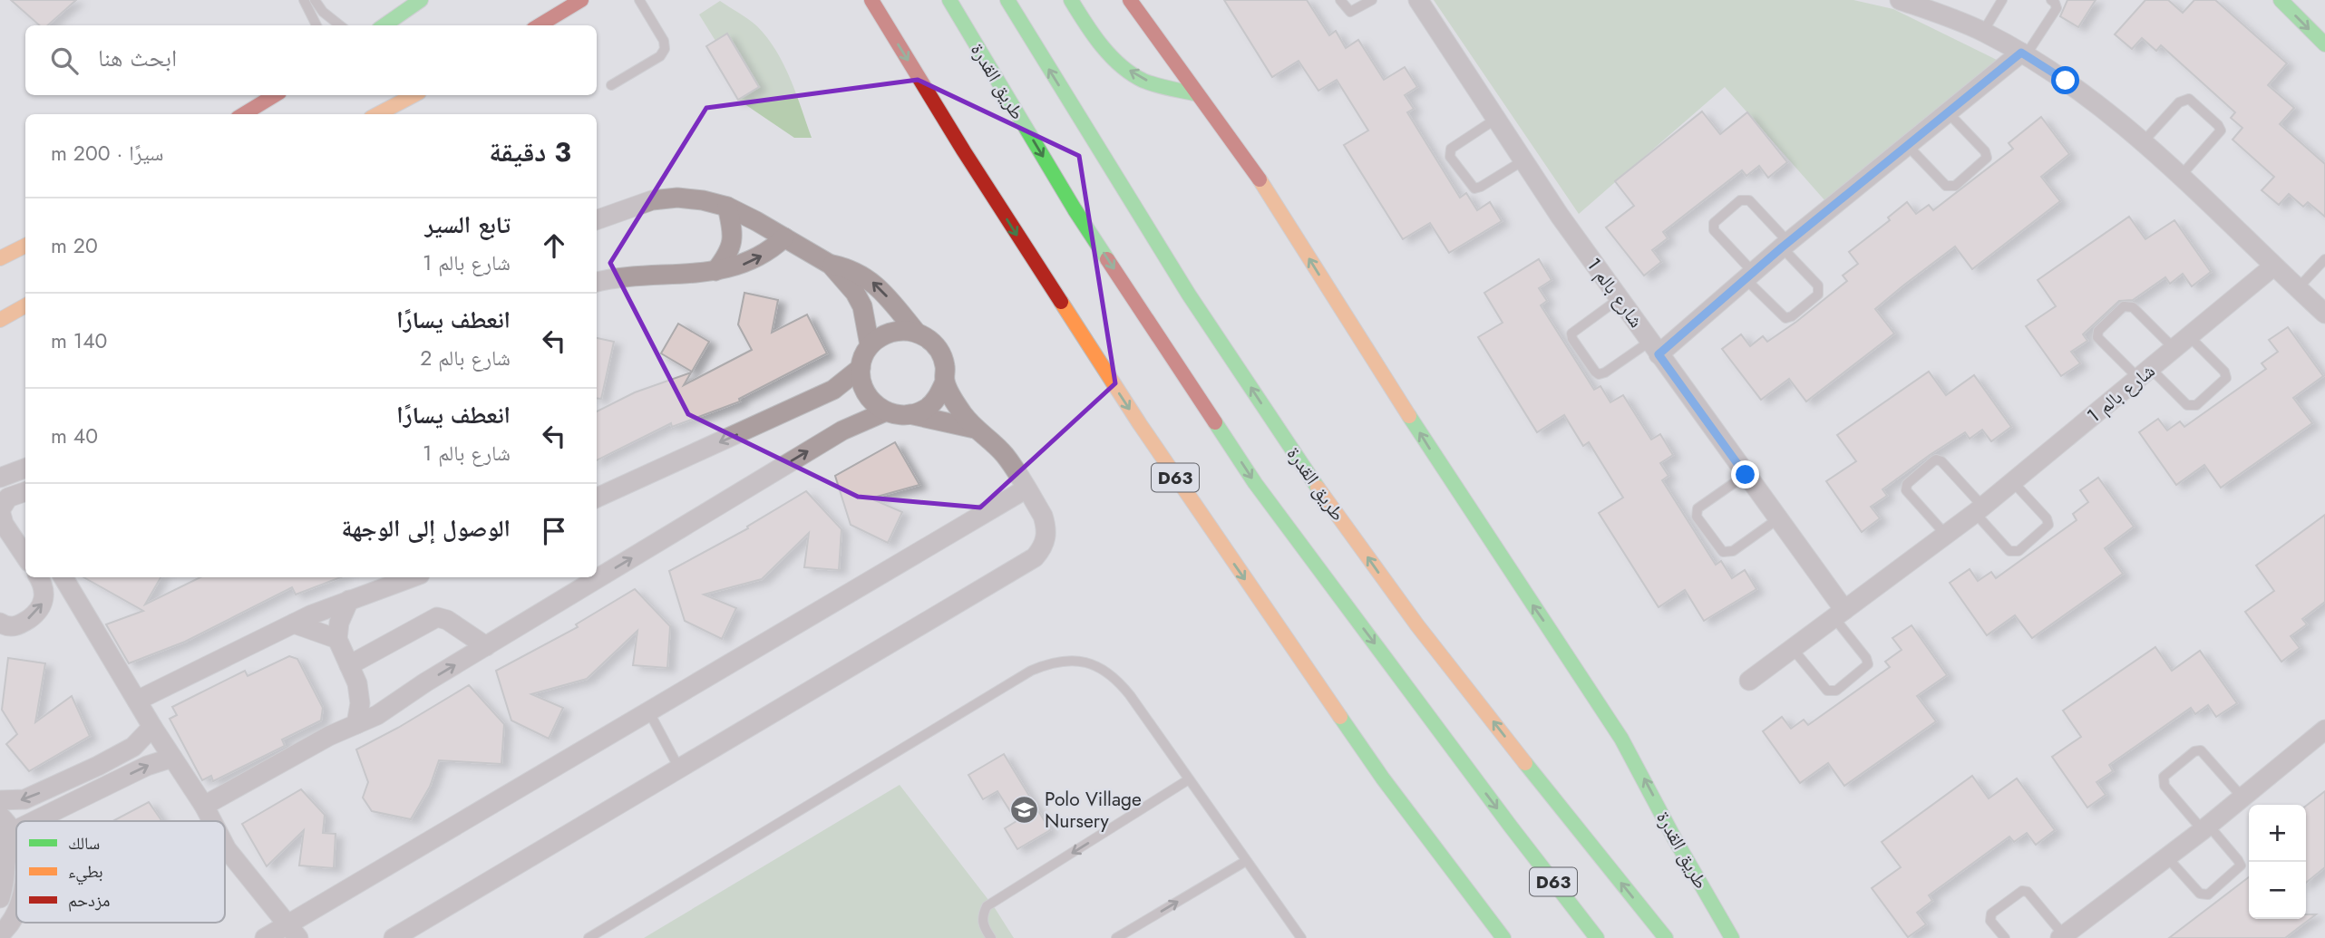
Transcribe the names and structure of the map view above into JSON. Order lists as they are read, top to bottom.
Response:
{
  "streets": {
    "main road": ["طريق القدرة", "D63"],
    "street": ["شارع بالم 1"]
  },
  "places": {
    "school or university": ["Polo Village Nursery"]
  },
  "legend": ["سالك", "بطيء", "مزدحم"],
  "page": {
    "search": "ابحث هنا",
    "heading": ["3 دقيقة", "سيرًا · 200 m"],
    "list": [
      ["تابع السير", "شارع بالم 1", "20 m"],
      ["انعطف يسارًا", "شارع بالم 2", "140 m"],
      ["انعطف يسارًا", "شارع بالم 1", "40 m"],
      "الوصول إلى الوجهة"
    ],
    "map_buttons": ["+", "−"]
  }
}
